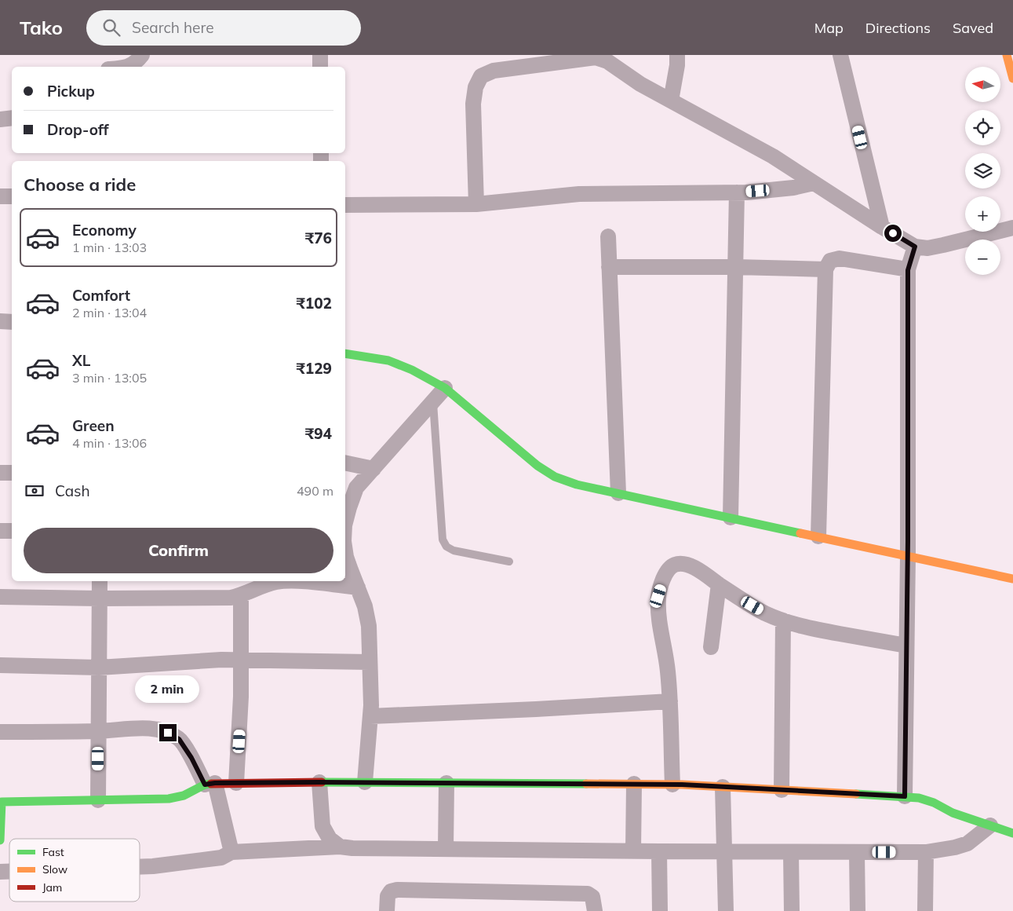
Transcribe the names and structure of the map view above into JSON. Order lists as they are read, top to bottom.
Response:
{
  "legend": ["Fast", "Slow", "Jam"],
  "north": "left",
  "page": {
    "header": "Tako",
    "search": "Search here",
    "nav": ["Map", "Directions", "Saved"],
    "map_buttons": ["+", "−"],
    "banner": ["Pickup", "Drop-off"],
    "heading": "Choose a ride",
    "list": [
      {
        "name": "Economy",
        "note": "1 min · 13:03",
        "value": "₹76"
      },
      {
        "name": "Comfort",
        "note": "2 min · 13:04",
        "value": "₹102"
      },
      {
        "name": "XL",
        "note": "3 min · 13:05",
        "value": "₹129"
      },
      {
        "name": "Green",
        "note": "4 min · 13:06",
        "value": "₹94"
      }
    ],
    "pay": ["Cash", "490 m"],
    "buttons": "Confirm",
    "bubble": "2 min"
  }
}
